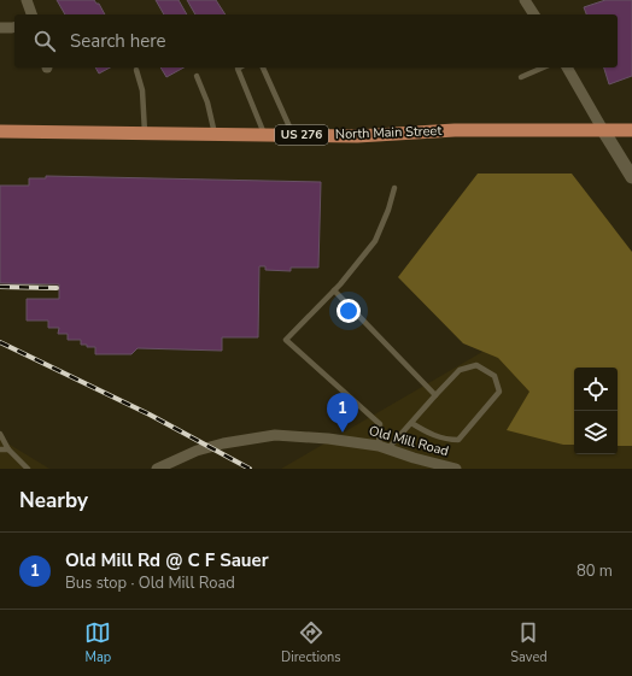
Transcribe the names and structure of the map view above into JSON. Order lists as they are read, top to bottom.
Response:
{
  "streets": {
    "main road": ["North Main Street", "US 276"],
    "street": ["Old Mill Road"]
  },
  "page": {
    "search": "Search here",
    "pins": "1",
    "heading": "Nearby",
    "list": [
      {
        "mark": "1",
        "name": "Old Mill Rd @ C F Sauer",
        "note": "Bus stop · Old Mill Road",
        "value": "80 m"
      }
    ],
    "nav": ["Map", "Directions", "Saved"]
  }
}
